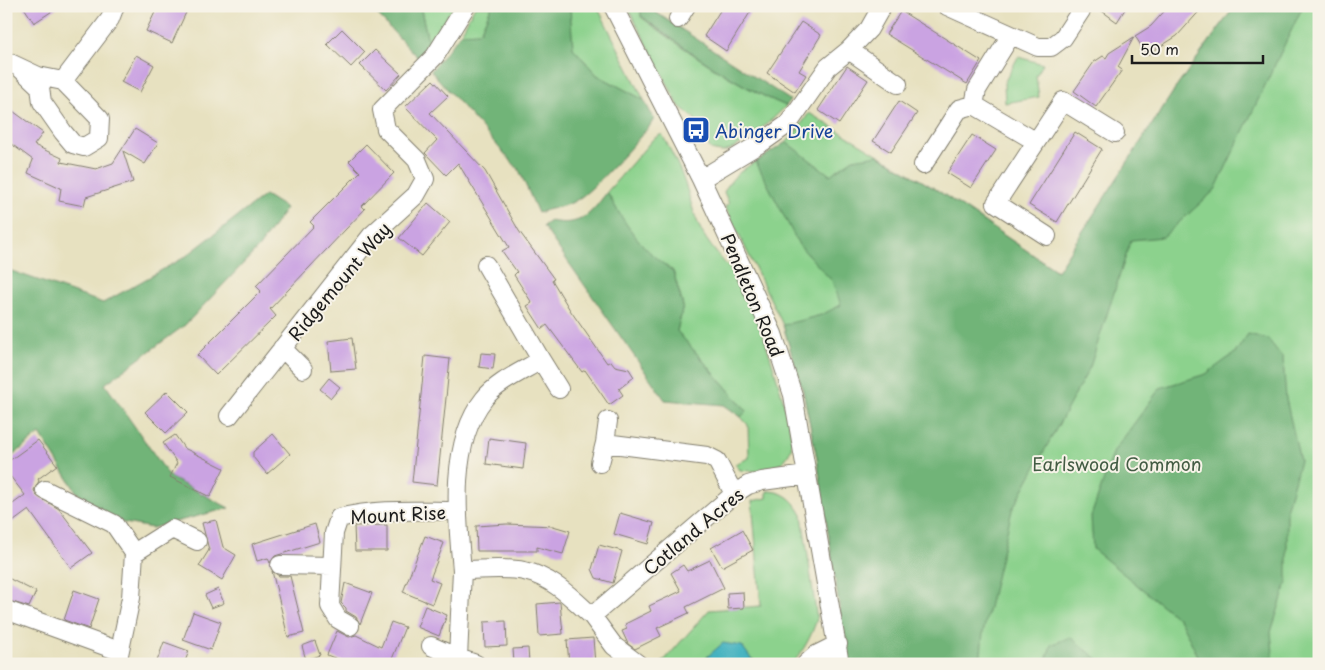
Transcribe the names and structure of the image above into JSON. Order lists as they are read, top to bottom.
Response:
{
  "streets": {
    "street": [
      "Ridgemount Way",
      "Pendleton Road",
      "Mount Rise",
      "Cotland Acres"
    ]
  },
  "crossings": [
    ["Pendleton Road", "Cotland Acres"]
  ],
  "parks": ["Earlswood Common"],
  "places": {
    "bus stop": ["Abinger Drive"]
  },
  "scale_bar": "50 m"
}
